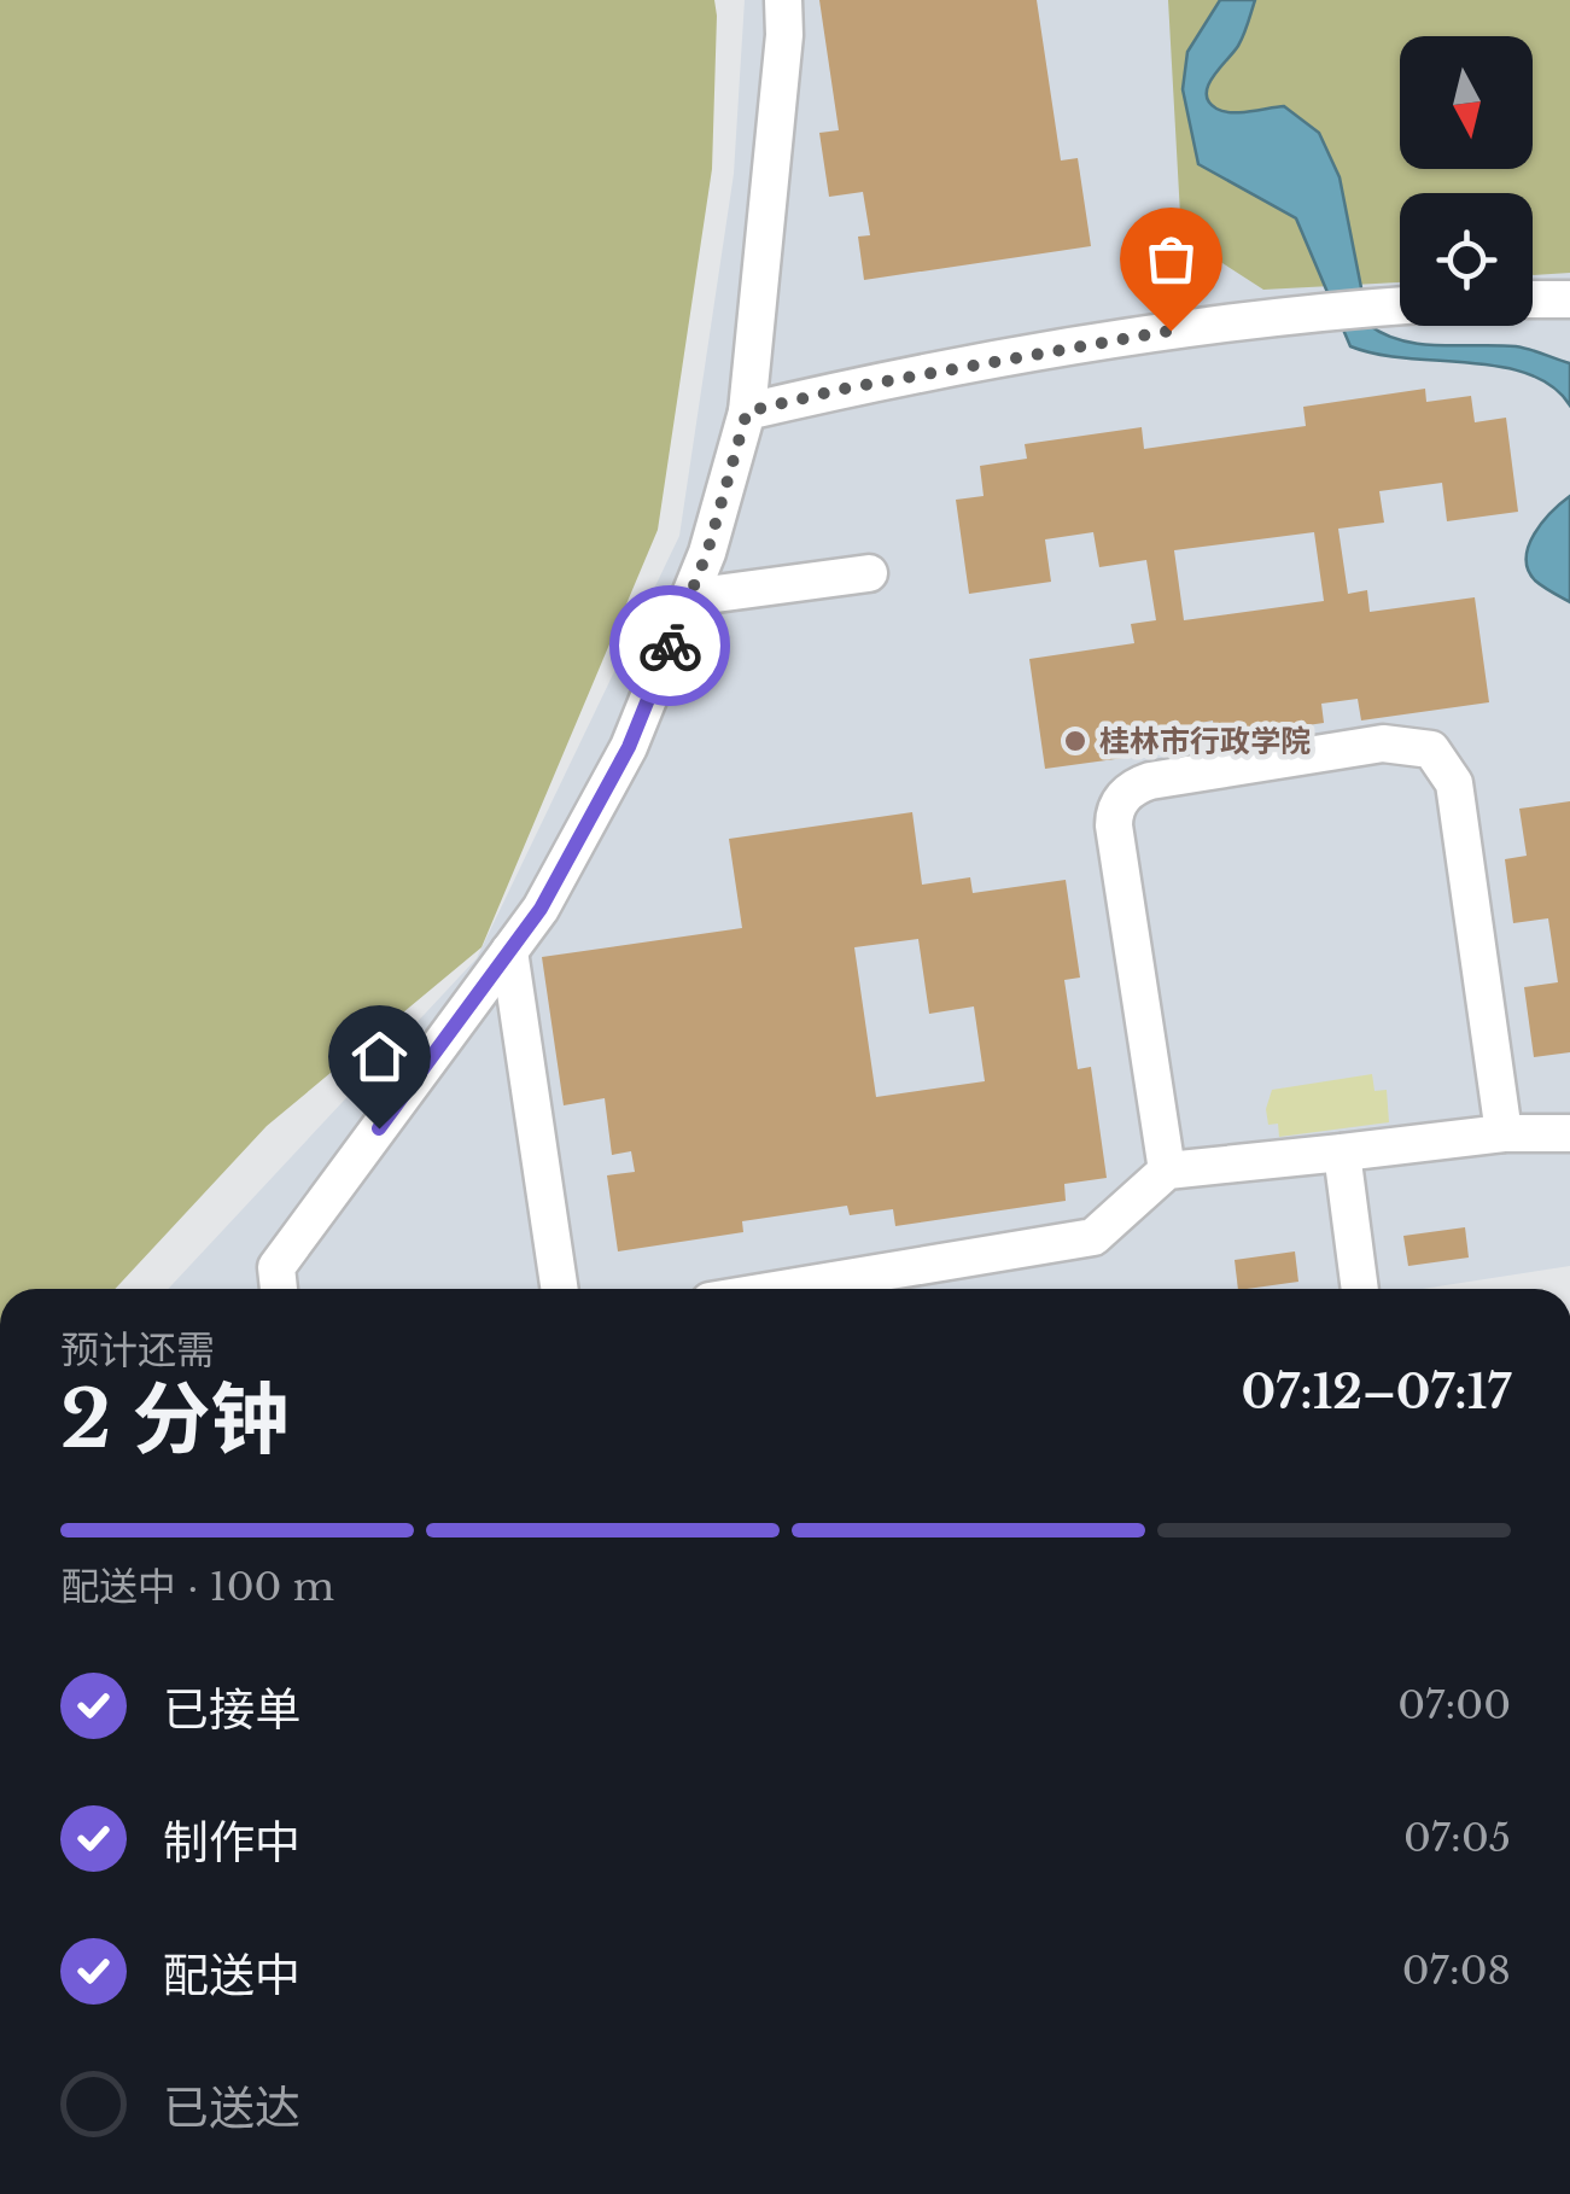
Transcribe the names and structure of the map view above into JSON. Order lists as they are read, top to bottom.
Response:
{
  "places": ["桂林市行政学院"],
  "north": "bottom",
  "page": {
    "heading": ["2 分钟", "预计还需", "07:12–07:17"],
    "bar": "配送中 · 100 m",
    "list": [
      ["已接单", "07:00"],
      ["制作中", "07:05"],
      ["配送中", "07:08"],
      "已送达"
    ]
  }
}
